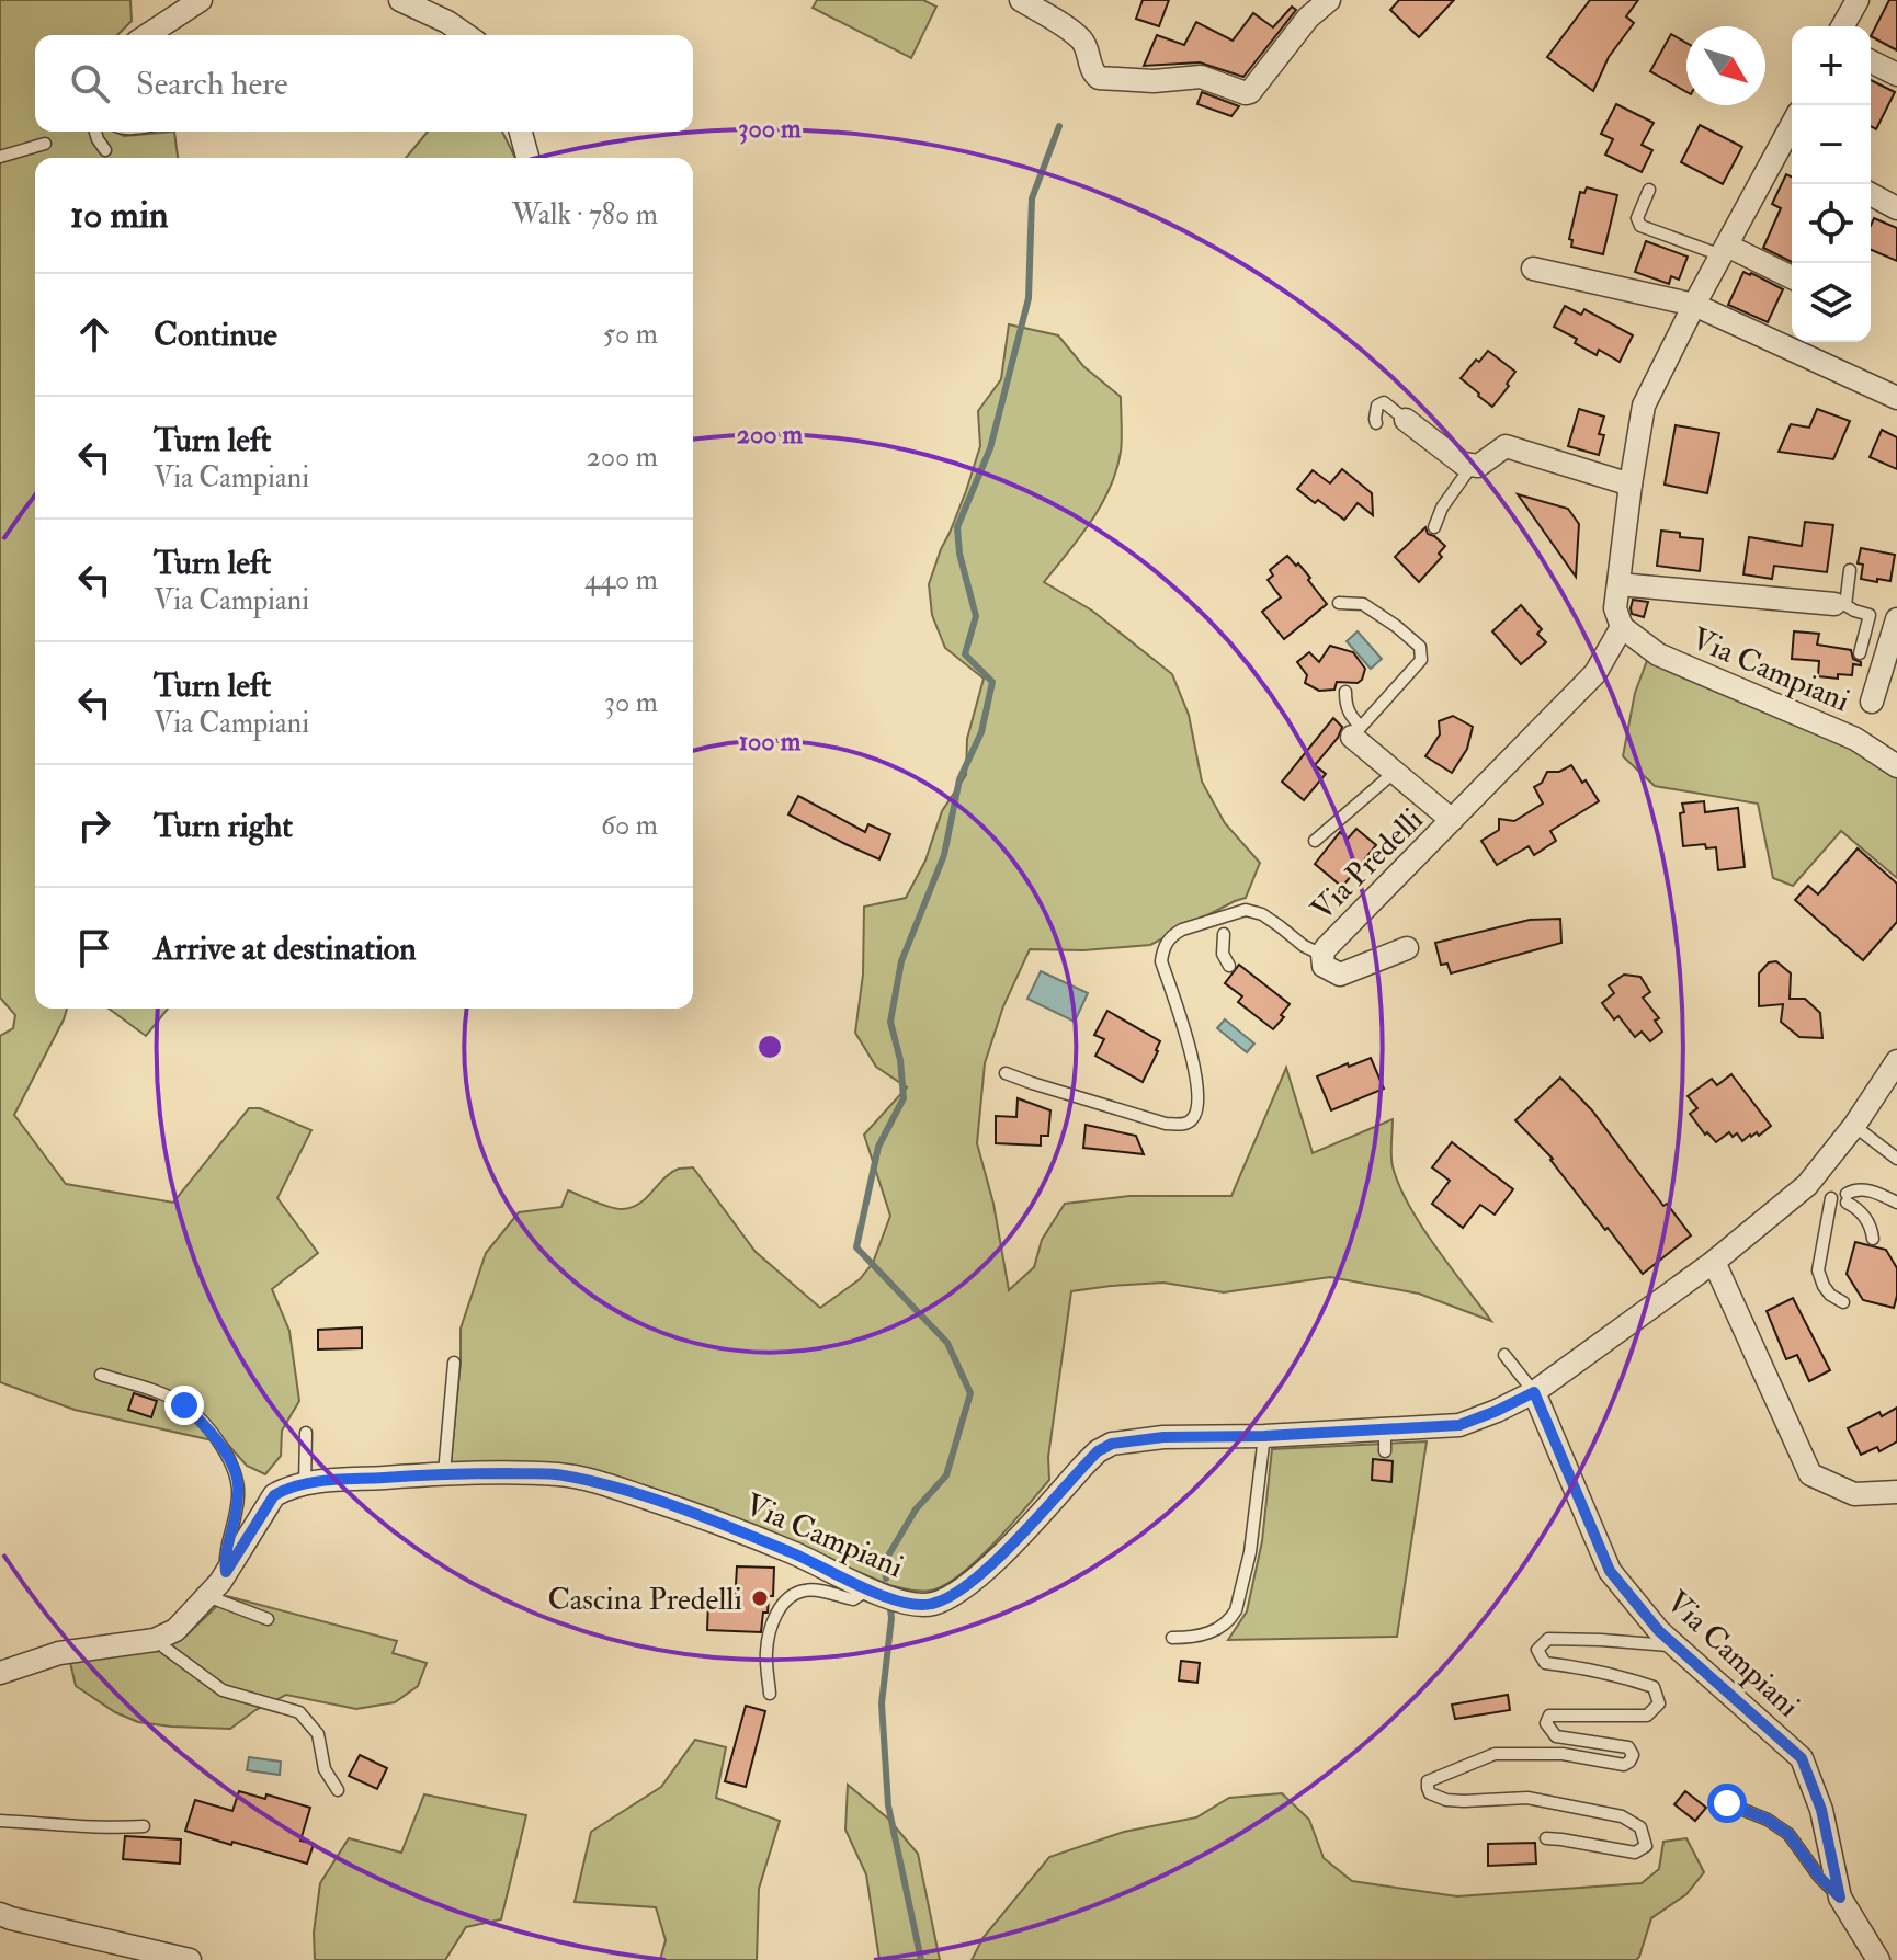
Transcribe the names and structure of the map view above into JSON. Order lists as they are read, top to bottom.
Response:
{
  "streets": {
    "street": ["Via Campiani", "Via Predelli"]
  },
  "crossings": [
    ["Via Campiani", "Via Predelli"]
  ],
  "places": ["Cascina Predelli"],
  "north": "bottom right",
  "page": {
    "map_buttons": ["+", "−"],
    "search": "Search here",
    "heading": ["10 min", "Walk · 780 m"],
    "list": [
      ["Continue", "50 m"],
      ["Turn left", "Via Campiani", "200 m"],
      ["Turn left", "Via Campiani", "440 m"],
      ["Turn left", "Via Campiani", "30 m"],
      ["Turn right", "60 m"],
      "Arrive at destination"
    ]
  },
  "rings": ["300 m", "200 m", "100 m"]
}
